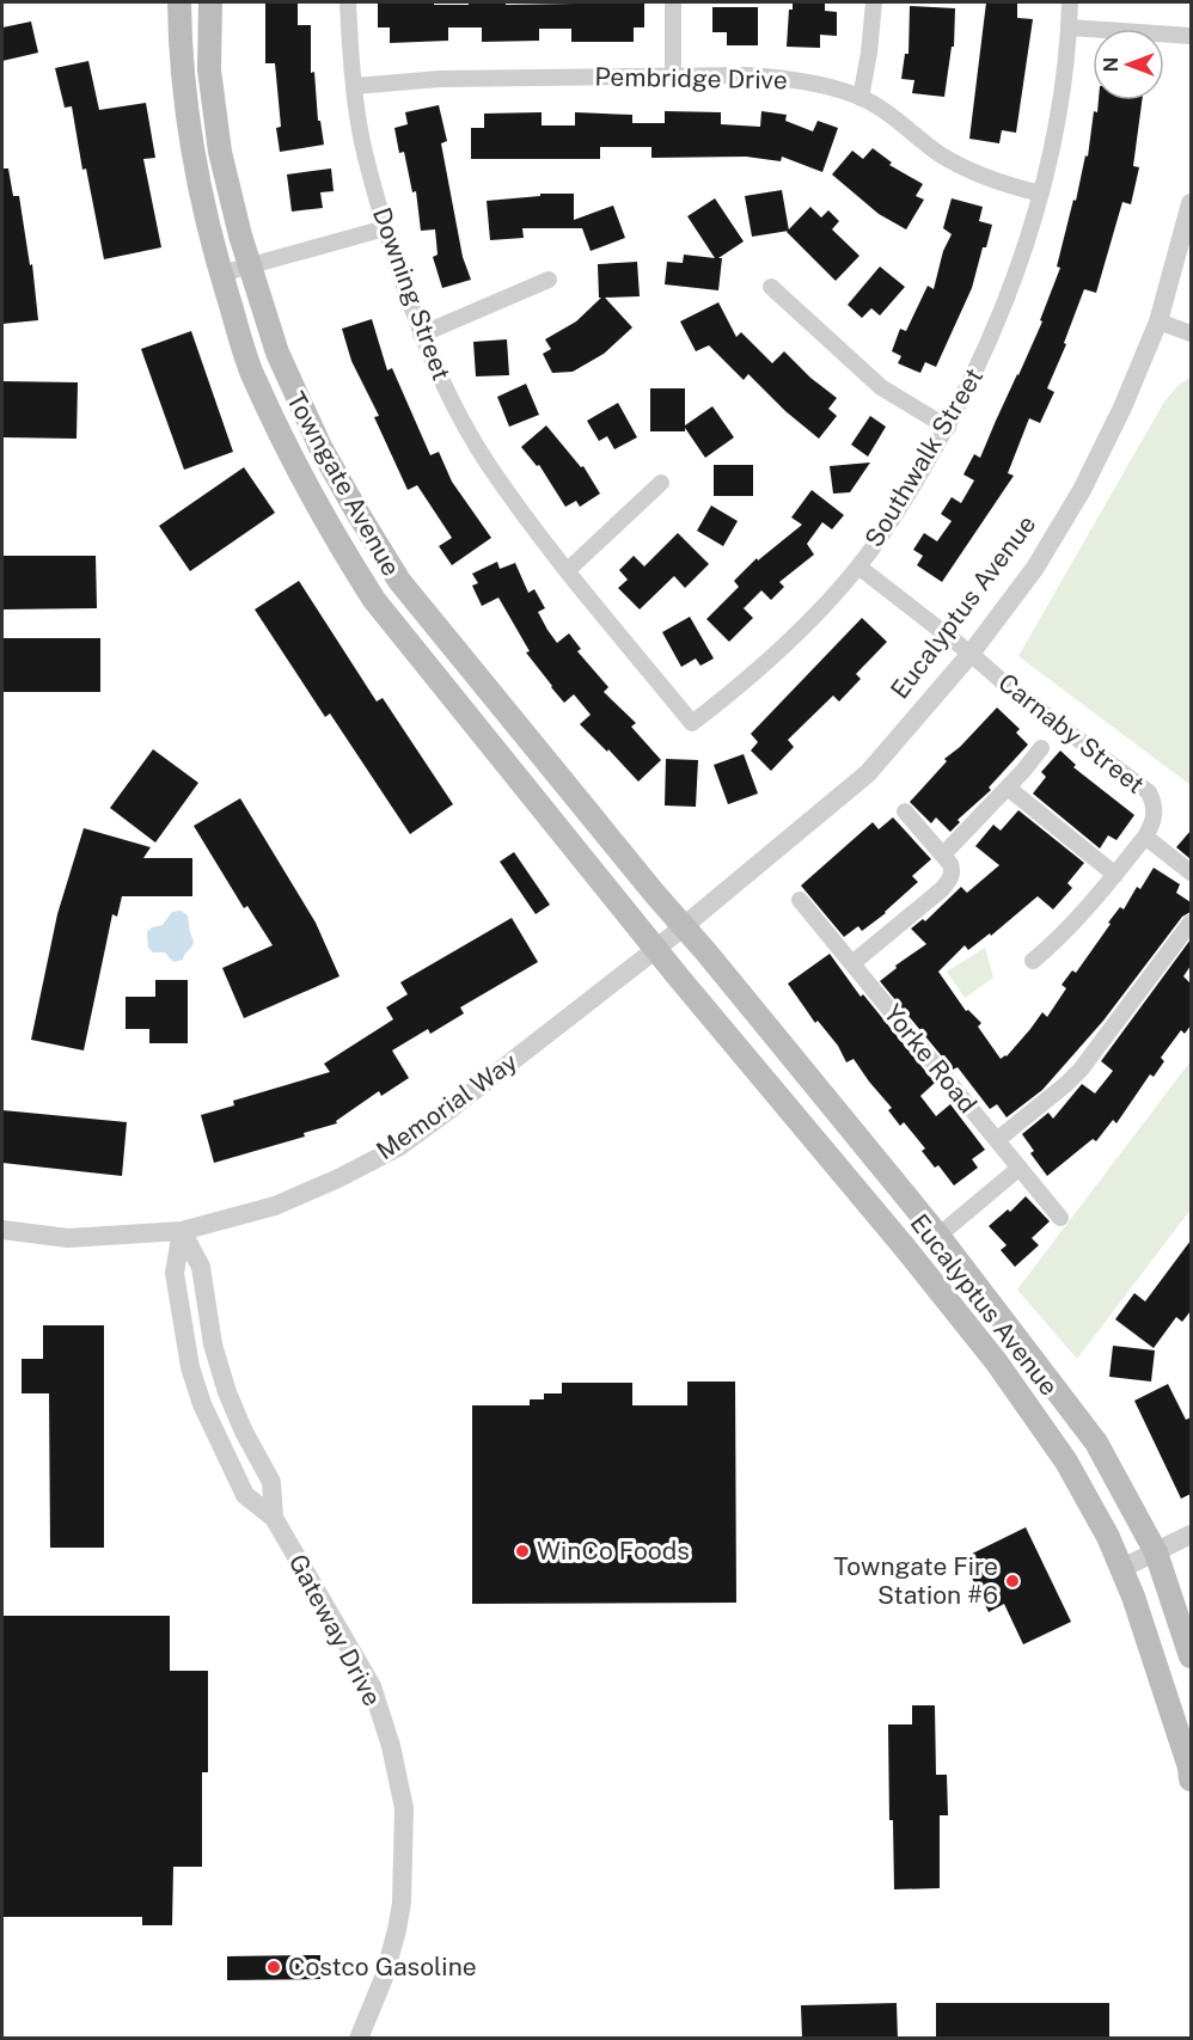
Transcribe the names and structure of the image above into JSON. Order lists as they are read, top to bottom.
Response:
{
  "streets": {
    "main road": ["Towngate Avenue", "Eucalyptus Avenue"],
    "street": [
      "Pembridge Drive",
      "Downing Street",
      "Southwalk Street",
      "Carnaby Street",
      "Yorke Road",
      "Memorial Way",
      "Gateway Drive"
    ]
  },
  "crossings": [
    ["Pembridge Drive", "Downing Street"],
    ["Pembridge Drive", "Southwalk Street"],
    ["Downing Street", "Southwalk Street"],
    ["Southwalk Street", "Carnaby Street"],
    ["Towngate Avenue", "Eucalyptus Avenue"],
    ["Towngate Avenue", "Memorial Way"],
    ["Eucalyptus Avenue", "Carnaby Street"],
    ["Eucalyptus Avenue", "Memorial Way"],
    ["Memorial Way", "Gateway Drive"]
  ],
  "places": ["WinCo Foods", "Towngate Fire Station #6", "Costco Gasoline"],
  "north": "left"
}
